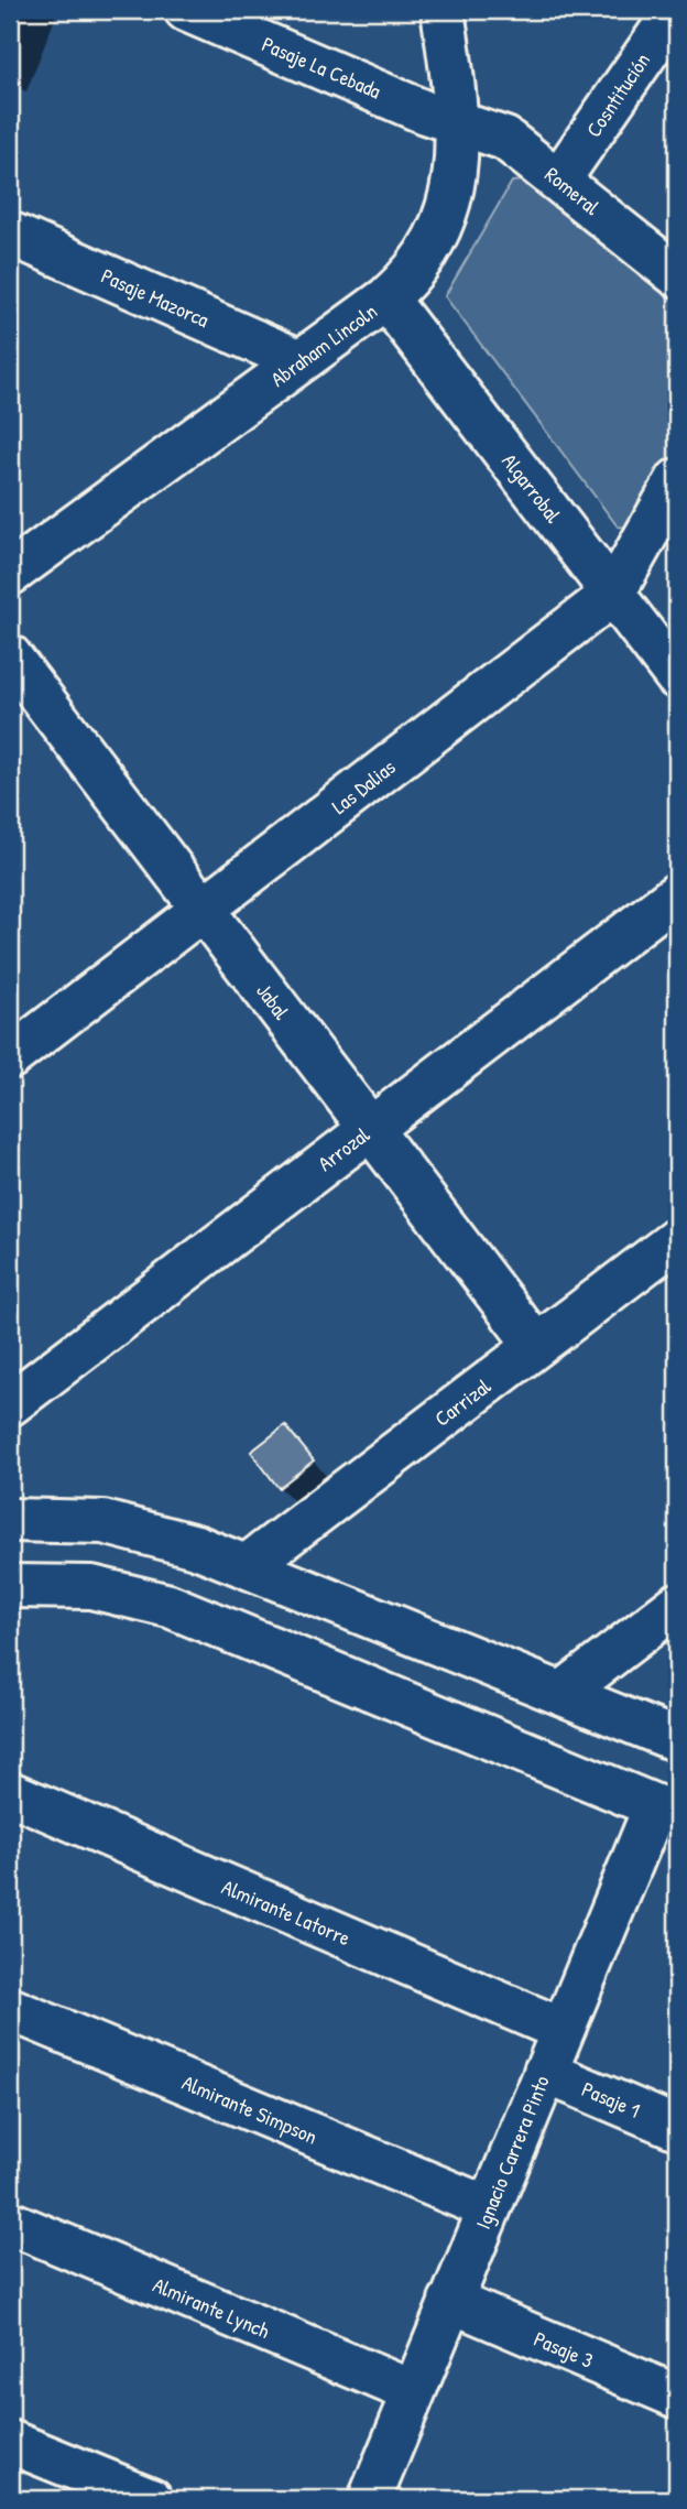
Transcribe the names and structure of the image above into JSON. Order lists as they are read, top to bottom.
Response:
{
  "streets": {
    "street": [
      "Pasaje La Cebada",
      "Cosntitución",
      "Romeral",
      "Pasaje Mazorca",
      "Abraham Lincoln",
      "Algarrobal",
      "Las Dalias",
      "Jabal",
      "Arrozal",
      "Carrizal",
      "Almirante Latorre",
      "Pasaje 1",
      "Almirante Simpson",
      "Ignacio Carrera Pinto",
      "Almirante Lynch",
      "Pasaje 3"
    ]
  },
  "crossings": [
    ["Pasaje La Cebada", "Romeral"],
    ["Pasaje La Cebada", "Abraham Lincoln"],
    ["Cosntitución", "Romeral"],
    ["Romeral", "Abraham Lincoln"],
    ["Pasaje Mazorca", "Abraham Lincoln"],
    ["Abraham Lincoln", "Algarrobal"],
    ["Algarrobal", "Las Dalias"],
    ["Las Dalias", "Jabal"],
    ["Jabal", "Arrozal"],
    ["Jabal", "Carrizal"],
    ["Almirante Latorre", "Ignacio Carrera Pinto"],
    ["Pasaje 1", "Ignacio Carrera Pinto"],
    ["Almirante Simpson", "Ignacio Carrera Pinto"],
    ["Ignacio Carrera Pinto", "Almirante Lynch"],
    ["Ignacio Carrera Pinto", "Pasaje 3"]
  ]
}
